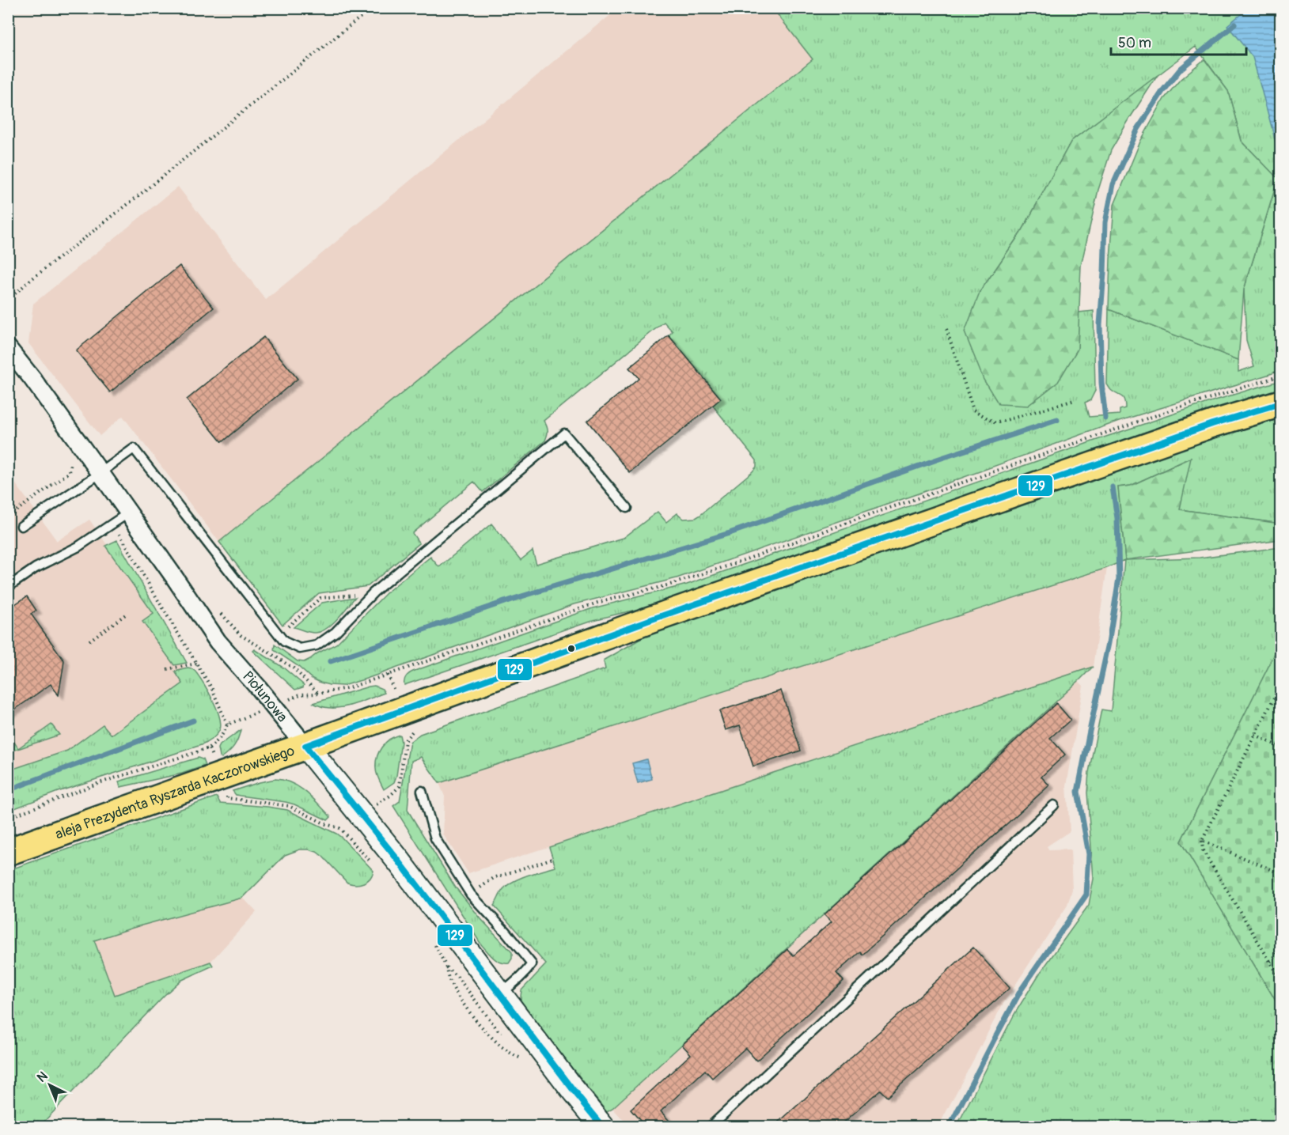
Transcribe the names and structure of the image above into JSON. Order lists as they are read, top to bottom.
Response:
{
  "streets": {
    "main road": ["aleja Prezydenta Ryszarda Kaczorowskiego"],
    "street": ["Piołunowa"]
  },
  "crossings": [
    ["Piołunowa", "aleja Prezydenta Ryszarda Kaczorowskiego"]
  ],
  "lines": ["transit line 129"],
  "scale_bar": "50 m",
  "north": "top left"
}
